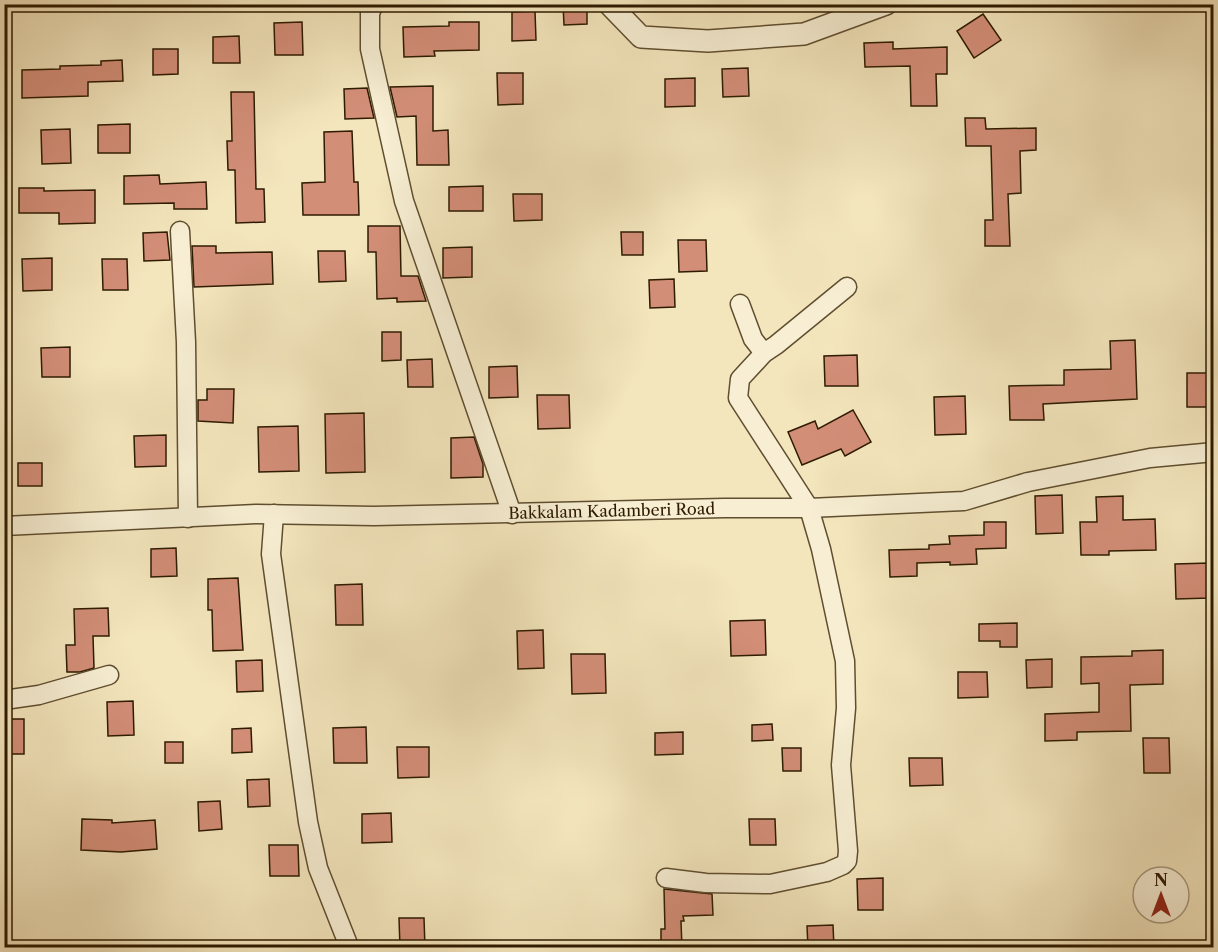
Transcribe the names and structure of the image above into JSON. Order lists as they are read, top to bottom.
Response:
{
  "streets": {
    "street": ["Bakkalam Kadamberi Road"]
  },
  "north": "top"
}
